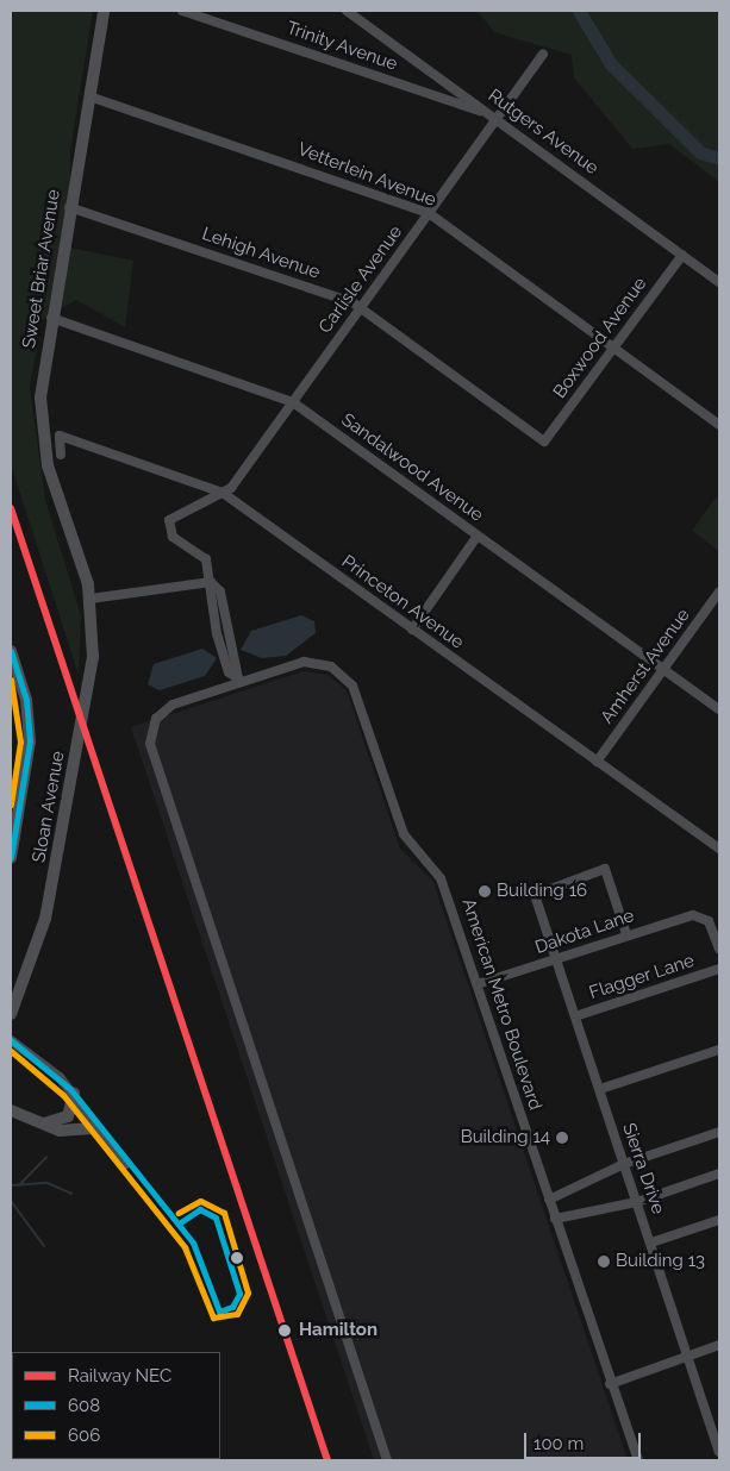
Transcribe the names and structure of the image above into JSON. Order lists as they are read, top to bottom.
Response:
{
  "streets": {
    "main road": ["Sweet Briar Avenue", "Sloan Avenue"],
    "street": [
      "Trinity Avenue",
      "Rutgers Avenue",
      "Vetterlein Avenue",
      "Lehigh Avenue",
      "Carlisle Avenue",
      "Boxwood Avenue",
      "Sandalwood Avenue",
      "Princeton Avenue",
      "Amherst Avenue",
      "Dakota Lane",
      "Flagger Lane",
      "American Metro Boulevard",
      "Sierra Drive"
    ]
  },
  "crossings": [
    ["Trinity Avenue", "Rutgers Avenue"],
    ["Trinity Avenue", "Carlisle Avenue"],
    ["Rutgers Avenue", "Carlisle Avenue"],
    ["Rutgers Avenue", "Boxwood Avenue"],
    ["Vetterlein Avenue", "Sweet Briar Avenue"],
    ["Vetterlein Avenue", "Carlisle Avenue"],
    ["Vetterlein Avenue", "Boxwood Avenue"],
    ["Lehigh Avenue", "Sweet Briar Avenue"],
    ["Lehigh Avenue", "Carlisle Avenue"],
    ["Lehigh Avenue", "Boxwood Avenue"],
    ["Sweet Briar Avenue", "Sandalwood Avenue"],
    ["Sweet Briar Avenue", "Sloan Avenue"],
    ["Carlisle Avenue", "Sandalwood Avenue"],
    ["Carlisle Avenue", "Princeton Avenue"],
    ["Sandalwood Avenue", "Amherst Avenue"],
    ["Princeton Avenue", "Amherst Avenue"],
    ["Dakota Lane", "American Metro Boulevard"],
    ["Dakota Lane", "Sierra Drive"],
    ["Flagger Lane", "Sierra Drive"]
  ],
  "places": [
    "Building 16",
    "Building 14",
    "Building 13",
    "Hamilton"
  ],
  "lines": ["rail line NEC", "transit line 608", "transit line 606"],
  "legend": ["Railway NEC", "608", "606"],
  "scale_bar": "100 m"
}
